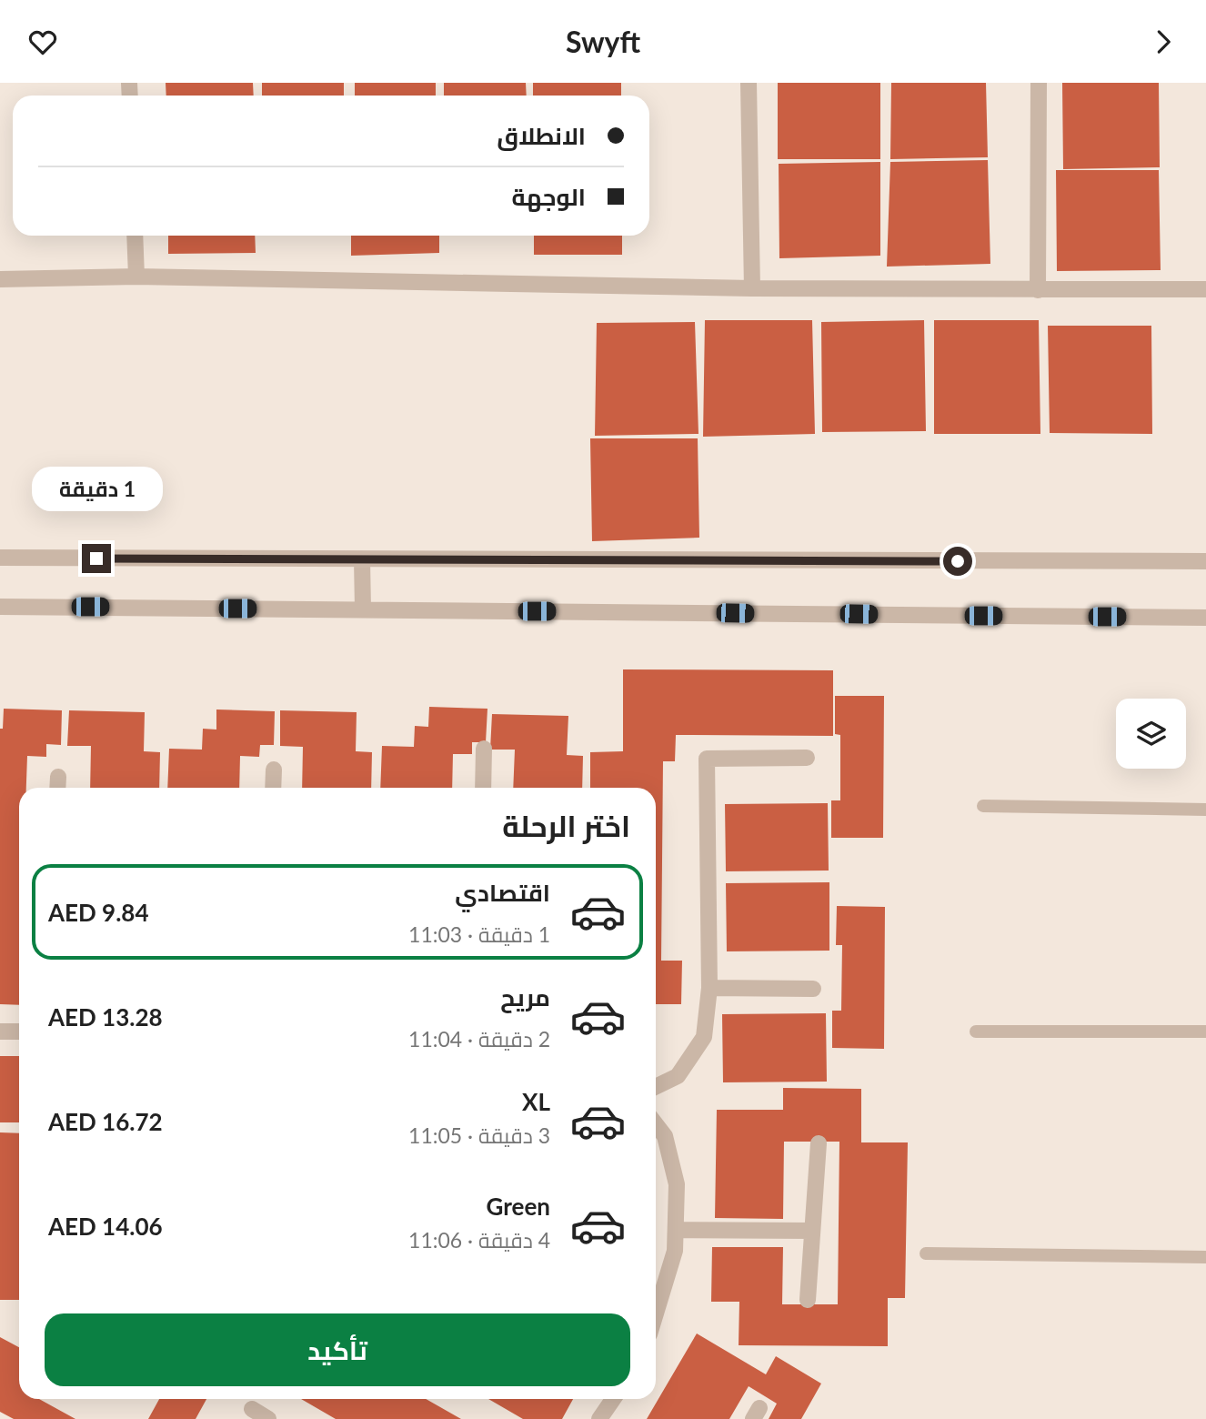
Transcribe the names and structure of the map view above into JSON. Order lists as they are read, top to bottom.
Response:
{
  "page": {
    "header": "Swyft",
    "banner": ["الانطلاق", "الوجهة"],
    "bubble": "1 دقيقة",
    "heading": "اختر الرحلة",
    "list": [
      {
        "name": "اقتصادي",
        "note": "1 دقيقة · 11:03",
        "value": "AED 9.84"
      },
      {
        "name": "مريح",
        "note": "2 دقيقة · 11:04",
        "value": "AED 13.28"
      },
      {
        "name": "XL",
        "note": "3 دقيقة · 11:05",
        "value": "AED 16.72"
      },
      {
        "name": "Green",
        "note": "4 دقيقة · 11:06",
        "value": "AED 14.06"
      }
    ],
    "buttons": "تأكيد"
  }
}
